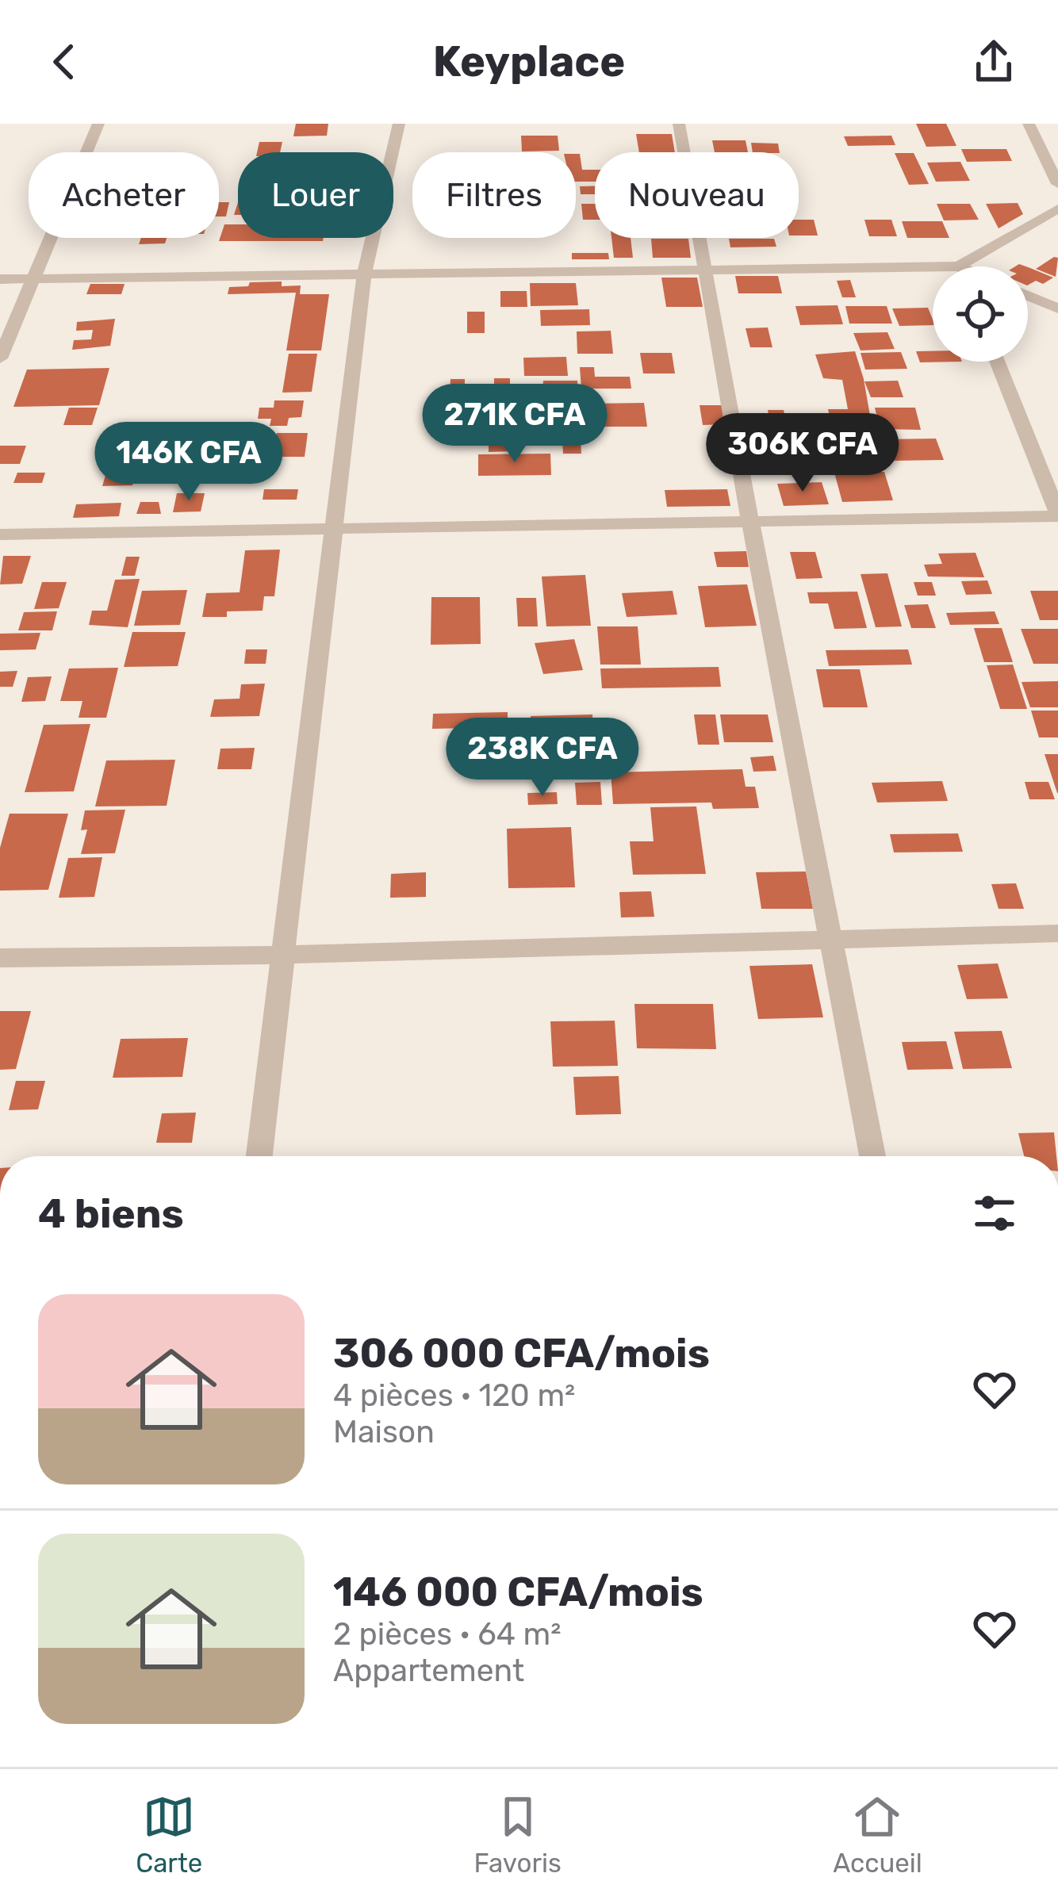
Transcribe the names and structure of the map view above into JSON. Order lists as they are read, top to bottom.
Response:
{
  "page": {
    "header": "Keyplace",
    "chip": [
      "Acheter",
      "Louer",
      "Filtres",
      "Nouveau"
    ],
    "price": [
      "271K CFA",
      "306K CFA",
      "146K CFA",
      "238K CFA"
    ],
    "heading": "4 biens",
    "list": [
      {
        "name": "306 000 CFA/mois",
        "note": "4 pièces · 120 m² · Maison"
      },
      {
        "name": "146 000 CFA/mois",
        "note": "2 pièces · 64 m² · Appartement"
      }
    ],
    "tabs": ["Carte", "Favoris", "Accueil"]
  }
}
